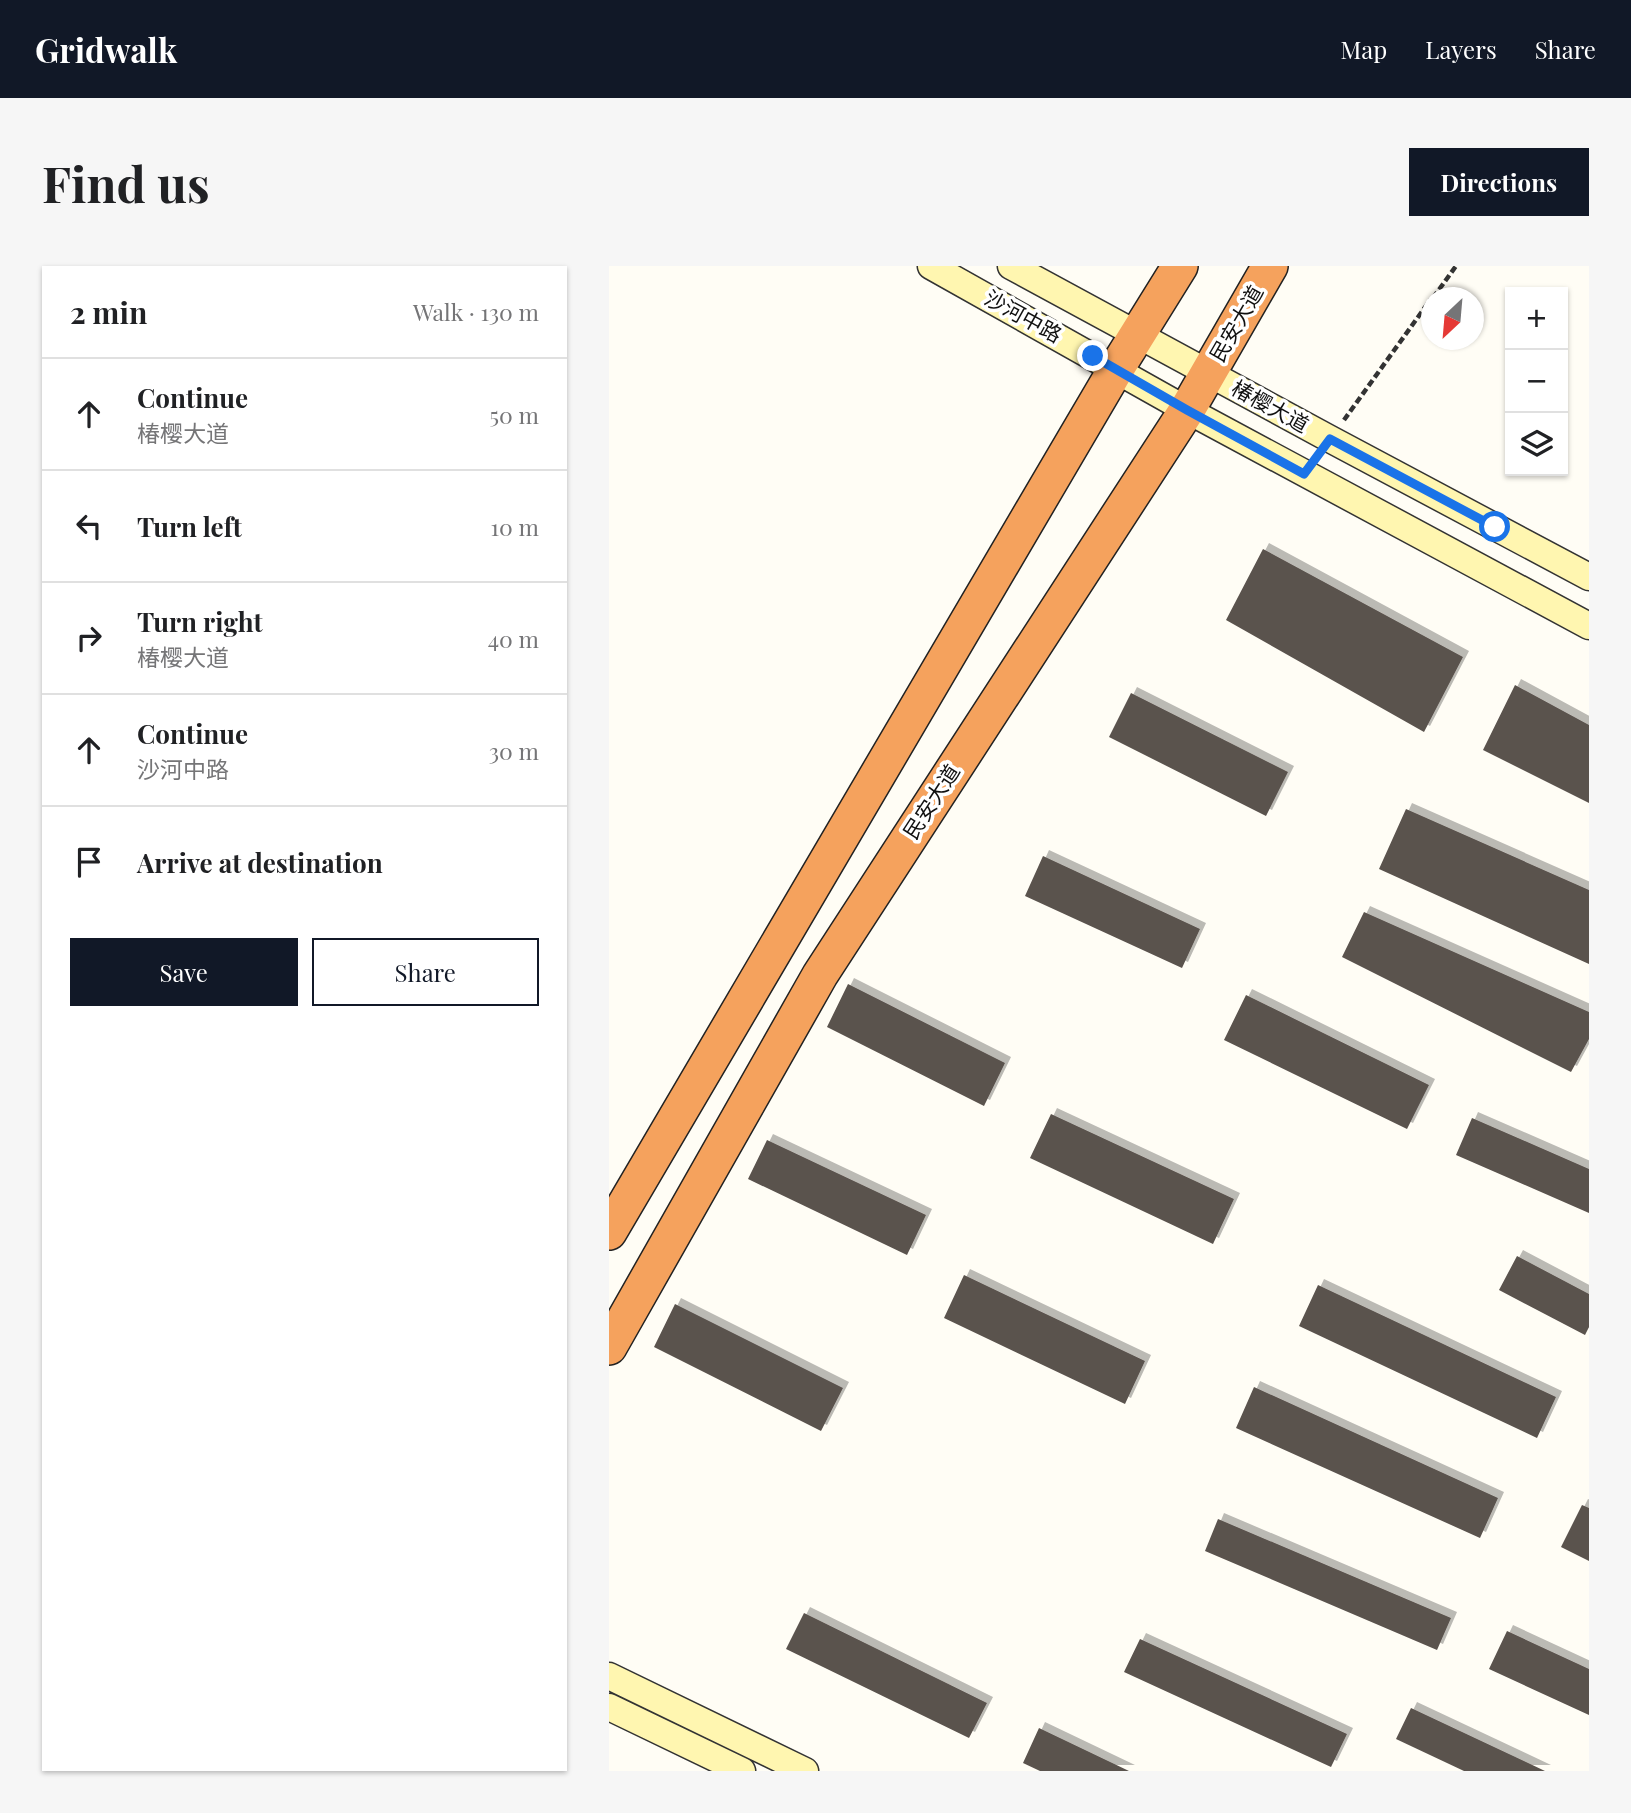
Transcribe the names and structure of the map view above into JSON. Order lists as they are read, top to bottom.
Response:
{
  "streets": {
    "highway": ["民安大道"],
    "main road": ["沙河中路", "椿樱大道"]
  },
  "crossings": [
    ["沙河中路", "民安大道"],
    ["沙河中路", "椿樱大道"],
    ["民安大道", "椿樱大道"]
  ],
  "north": "bottom left",
  "page": {
    "header": "Gridwalk",
    "nav": ["Map", "Layers", "Share"],
    "buttons": [
      "Directions",
      ["Save", "Share"]
    ],
    "title": "Find us",
    "heading": ["2 min", "Walk · 130 m"],
    "map_buttons": ["+", "−"],
    "list": [
      ["Continue", "椿樱大道", "50 m"],
      ["Turn left", "10 m"],
      ["Turn right", "椿樱大道", "40 m"],
      ["Continue", "沙河中路", "30 m"],
      "Arrive at destination"
    ]
  }
}
